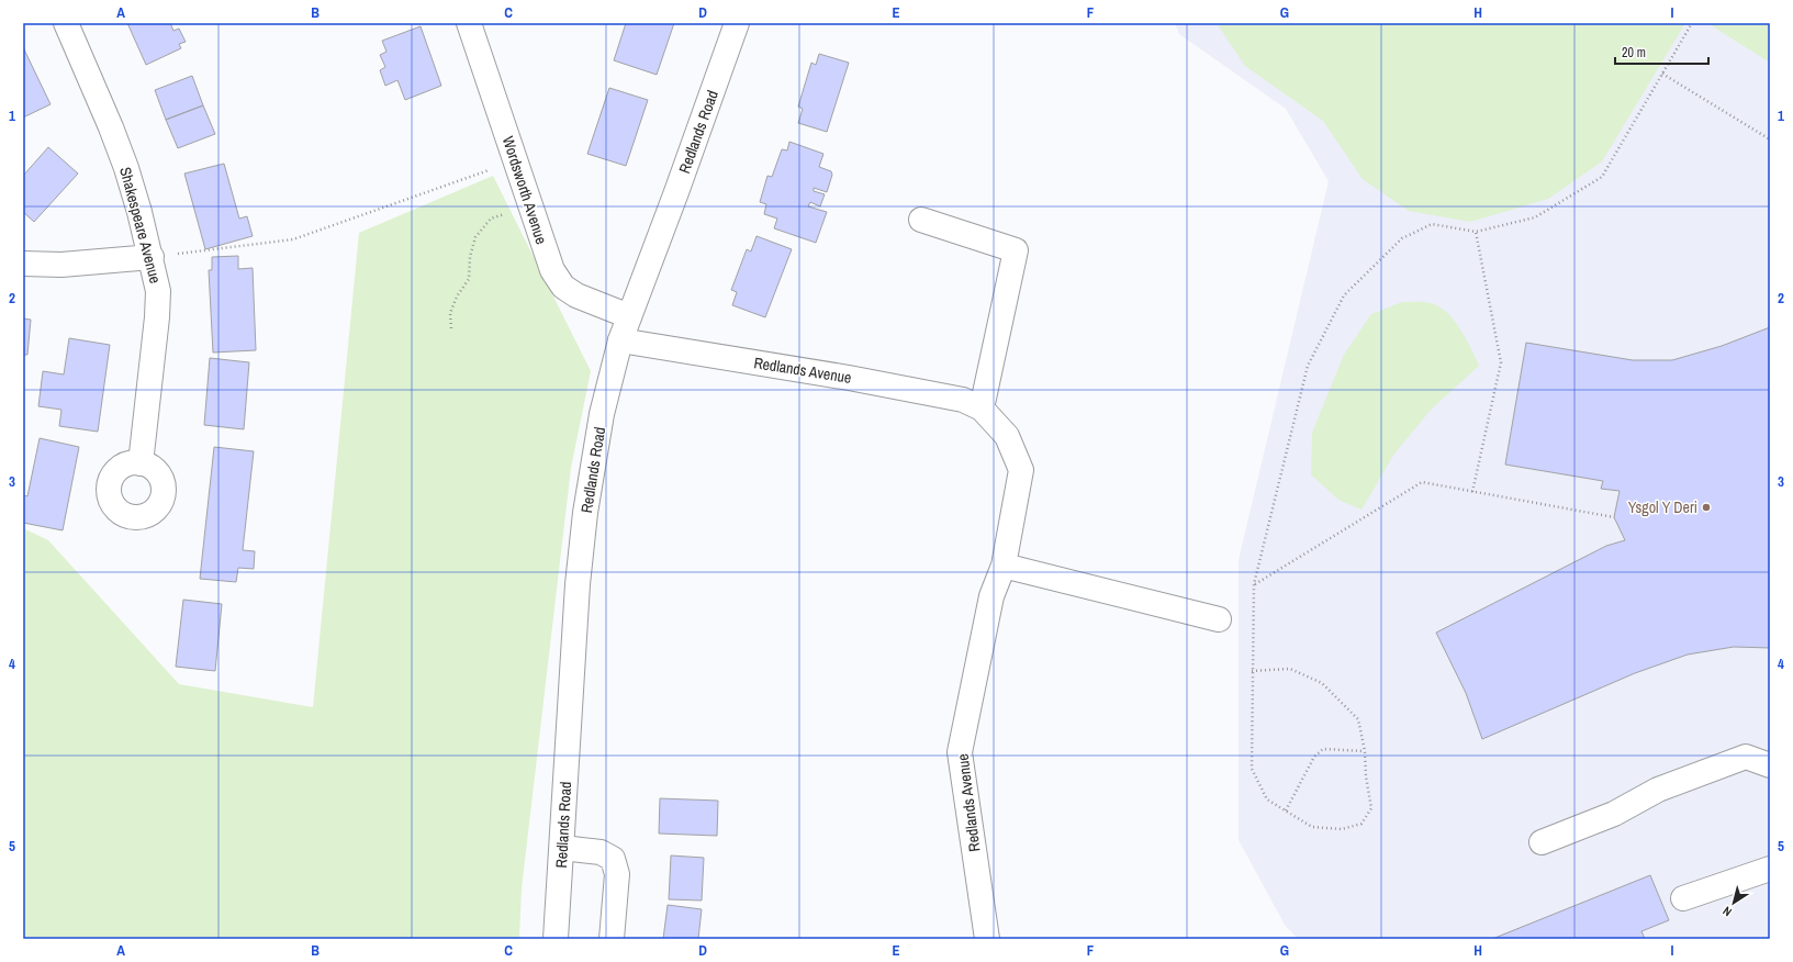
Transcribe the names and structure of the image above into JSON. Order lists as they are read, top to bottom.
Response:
{
  "streets": {
    "street": [
      "Redlands Road",
      "Wordsworth Avenue",
      "Shakespeare Avenue",
      "Redlands Avenue"
    ]
  },
  "crossings": [
    ["Redlands Road", "Wordsworth Avenue"],
    ["Redlands Road", "Redlands Avenue"]
  ],
  "places": ["Ysgol Y Deri"],
  "scale_bar": "20 m",
  "north": "bottom left",
  "grid": {
    "columns": [
      "A",
      "B",
      "C",
      "D",
      "E",
      "F",
      "G",
      "H",
      "I"
    ],
    "rows": [
      "1",
      "2",
      "3",
      "4",
      "5"
    ]
  }
}
